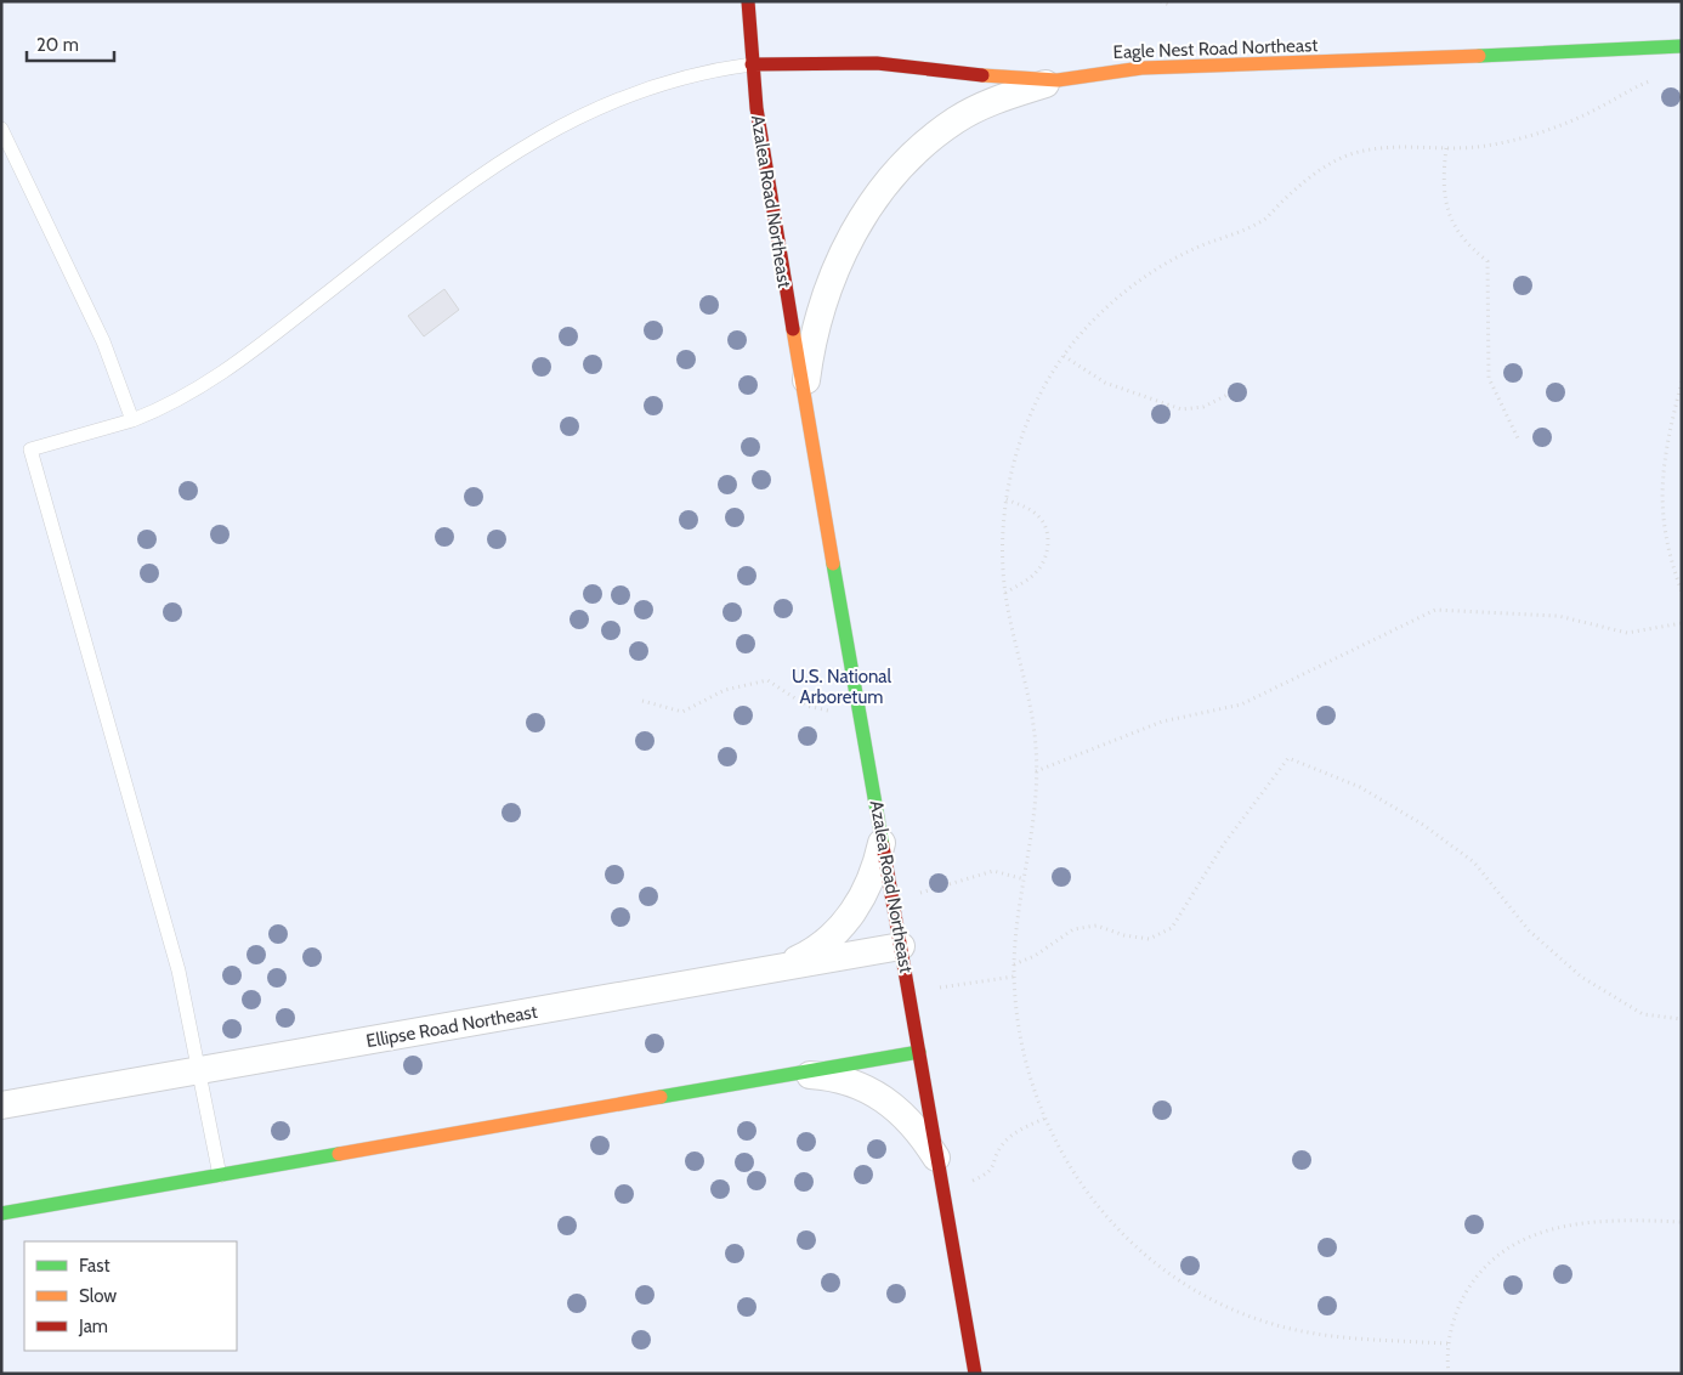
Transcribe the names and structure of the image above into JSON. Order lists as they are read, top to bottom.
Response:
{
  "streets": {
    "street": ["Eagle Nest Road Northeast", "Azalea Road Northeast", "Ellipse Road Northeast"]
  },
  "crossings": [
    ["Eagle Nest Road Northeast", "Azalea Road Northeast"],
    ["Azalea Road Northeast", "Ellipse Road Northeast"]
  ],
  "parks": ["U.S. National Arboretum"],
  "legend": ["Fast", "Slow", "Jam"],
  "scale_bar": "20 m"
}
